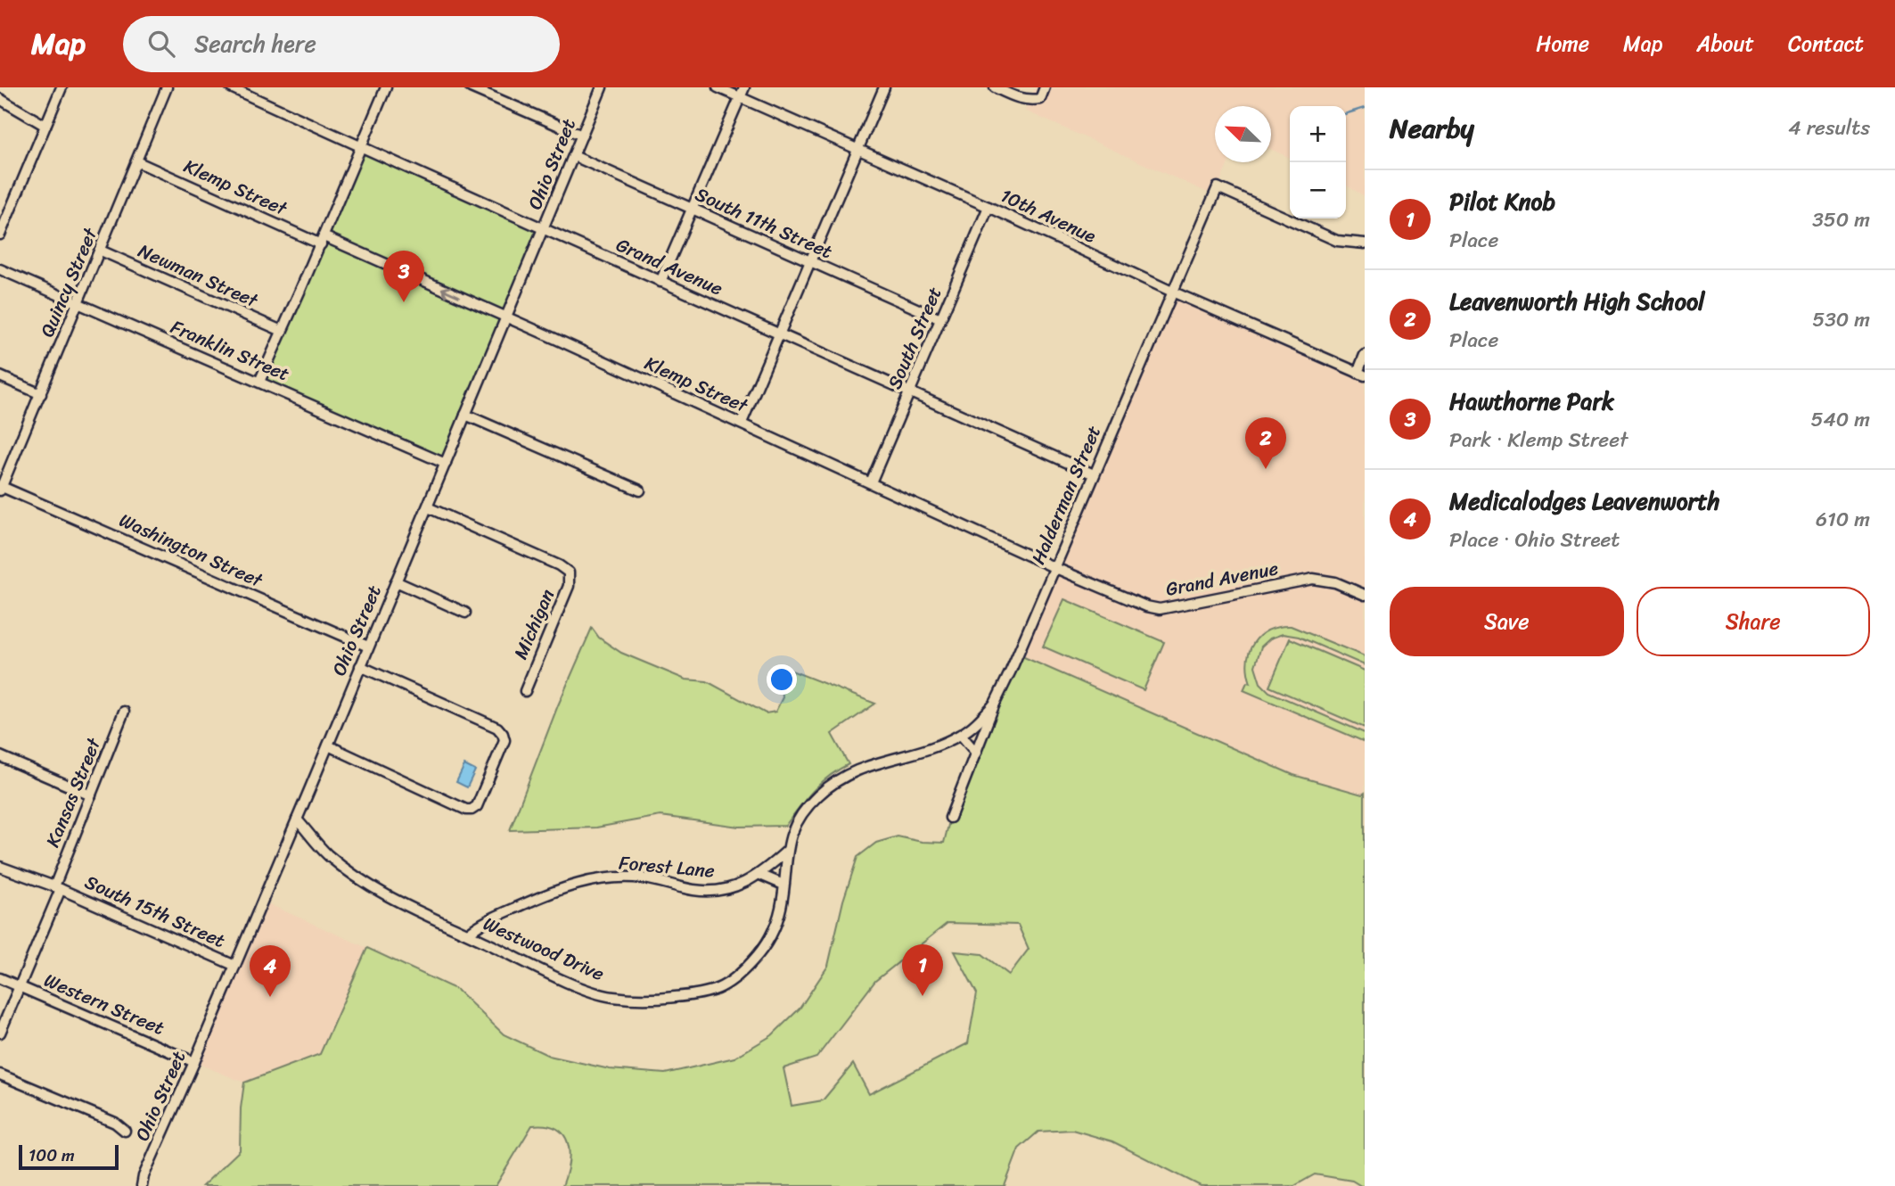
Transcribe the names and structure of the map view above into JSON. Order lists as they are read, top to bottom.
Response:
{
  "streets": {
    "street": [
      "Ohio Street",
      "Klemp Street",
      "10th Avenue",
      "South 11th Street",
      "Grand Avenue",
      "Newman Street",
      "Quincy Street",
      "South Street",
      "Franklin Street",
      "Halderman Street",
      "Washington Street",
      "Michigan",
      "Kansas Street",
      "Forest Lane",
      "South 15th Street",
      "Westwood Drive",
      "Western Street"
    ]
  },
  "crossings": [
    ["Ohio Street", "Klemp Street"],
    ["Ohio Street", "South 11th Street"],
    ["Ohio Street", "Grand Avenue"],
    ["Ohio Street", "Franklin Street"],
    ["Ohio Street", "Washington Street"],
    ["Ohio Street", "Michigan"],
    ["Ohio Street", "South 15th Street"],
    ["Ohio Street", "Westwood Drive"],
    ["Ohio Street", "Western Street"],
    ["Klemp Street", "Grand Avenue"],
    ["Klemp Street", "Quincy Street"],
    ["Klemp Street", "South Street"],
    ["Klemp Street", "Halderman Street"],
    ["10th Avenue", "South Street"],
    ["10th Avenue", "Halderman Street"],
    ["South 11th Street", "South Street"],
    ["Grand Avenue", "South Street"],
    ["Grand Avenue", "Halderman Street"],
    ["Newman Street", "Quincy Street"],
    ["Quincy Street", "Franklin Street"],
    ["Quincy Street", "Washington Street"],
    ["Halderman Street", "Westwood Drive"],
    ["Kansas Street", "South 15th Street"],
    ["Kansas Street", "Western Street"],
    ["Forest Lane", "Westwood Drive"]
  ],
  "scale_bar": "100 m",
  "north": "top left",
  "page": {
    "header": "Map",
    "search": "Search here",
    "nav": [
      "Home",
      "Map",
      "About",
      "Contact"
    ],
    "heading": ["Nearby", "4 results"],
    "map_buttons": ["+", "−"],
    "list": [
      {
        "mark": "1",
        "name": "Pilot Knob",
        "note": "Place",
        "value": "350 m"
      },
      {
        "mark": "2",
        "name": "Leavenworth High School",
        "note": "Place",
        "value": "530 m"
      },
      {
        "mark": "3",
        "name": "Hawthorne Park",
        "note": "Park · Klemp Street",
        "value": "540 m"
      },
      {
        "mark": "4",
        "name": "Medicalodges Leavenworth",
        "note": "Place · Ohio Street",
        "value": "610 m"
      }
    ],
    "pins": [
      "3",
      "2",
      "1",
      "4"
    ],
    "buttons": ["Save", "Share"],
    "scale": "100 m"
  }
}
